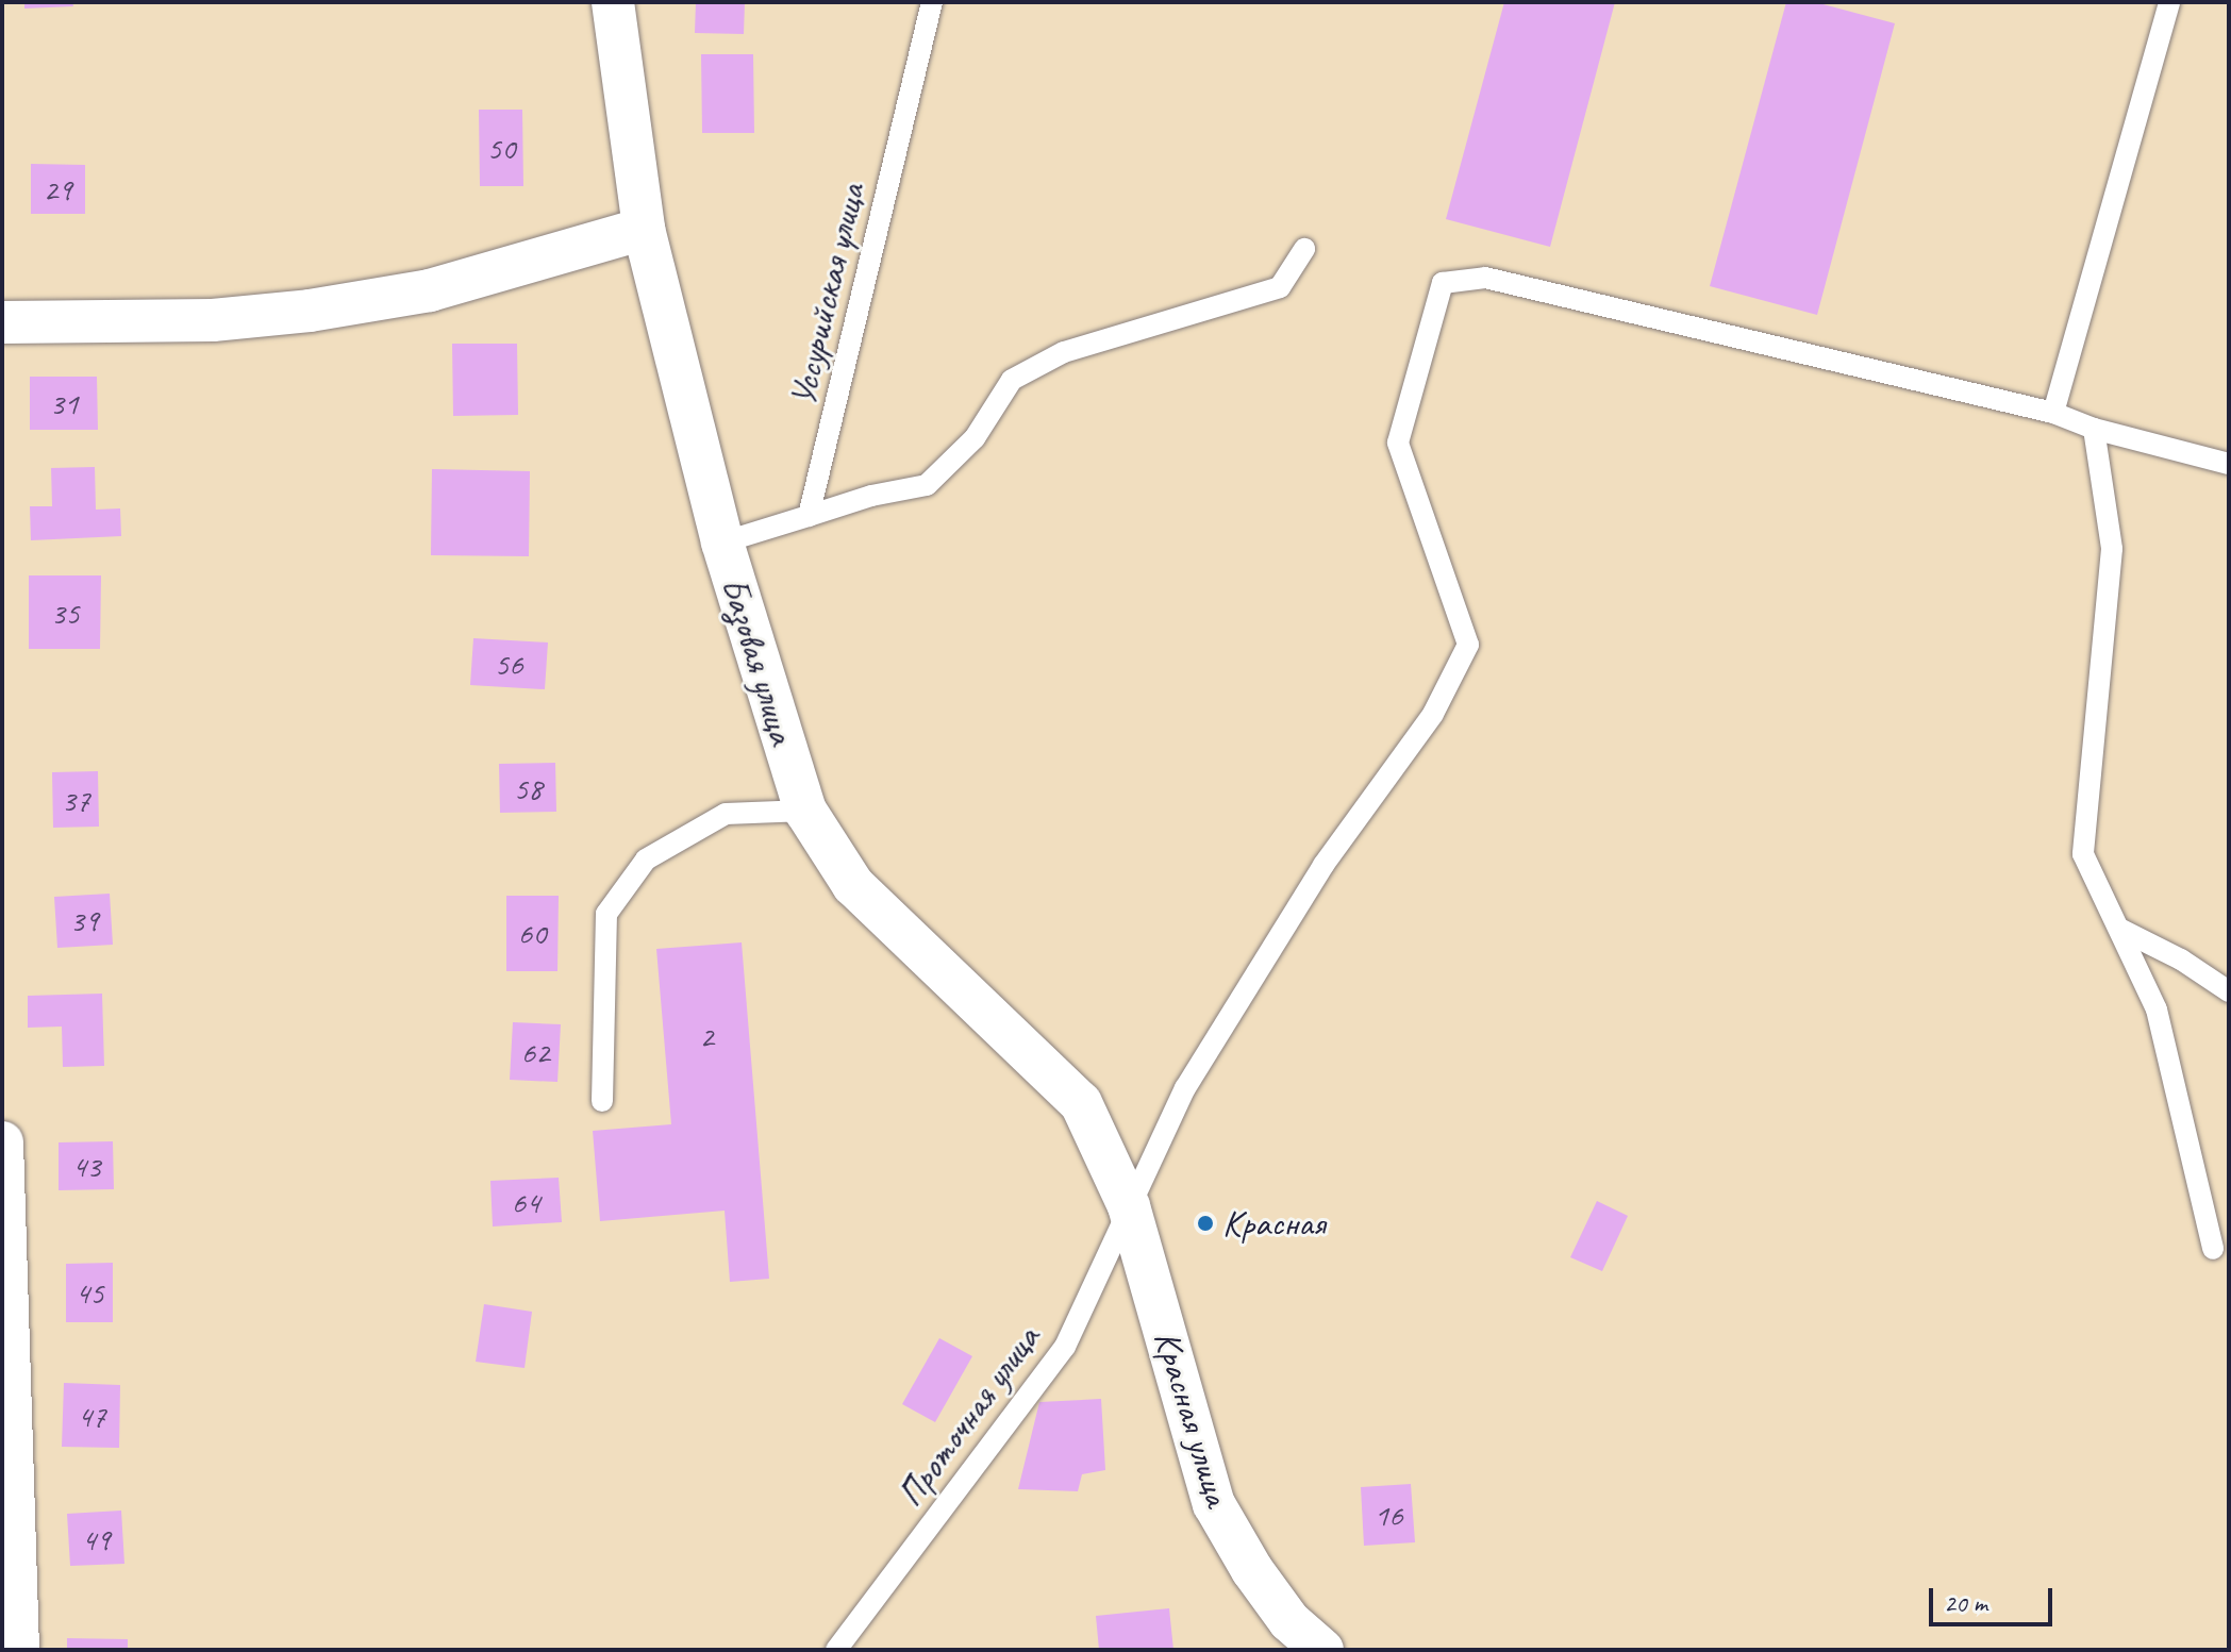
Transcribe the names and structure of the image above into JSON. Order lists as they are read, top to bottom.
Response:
{
  "streets": {
    "street": ["Базовая улица", "Красная улица"],
    "lane": ["Уссурийская улица", "Проточная улица"]
  },
  "crossings": [
    ["Базовая улица", "Проточная улица"],
    ["Базовая улица", "Красная улица"],
    ["Проточная улица", "Красная улица"]
  ],
  "places": ["Красная"],
  "house_numbers": [
    "50",
    "29",
    "31",
    "35",
    "56",
    "58",
    "37",
    "39",
    "60",
    "2",
    "62",
    "43",
    "64",
    "45",
    "47",
    "16",
    "49"
  ],
  "scale_bar": "20 m"
}
